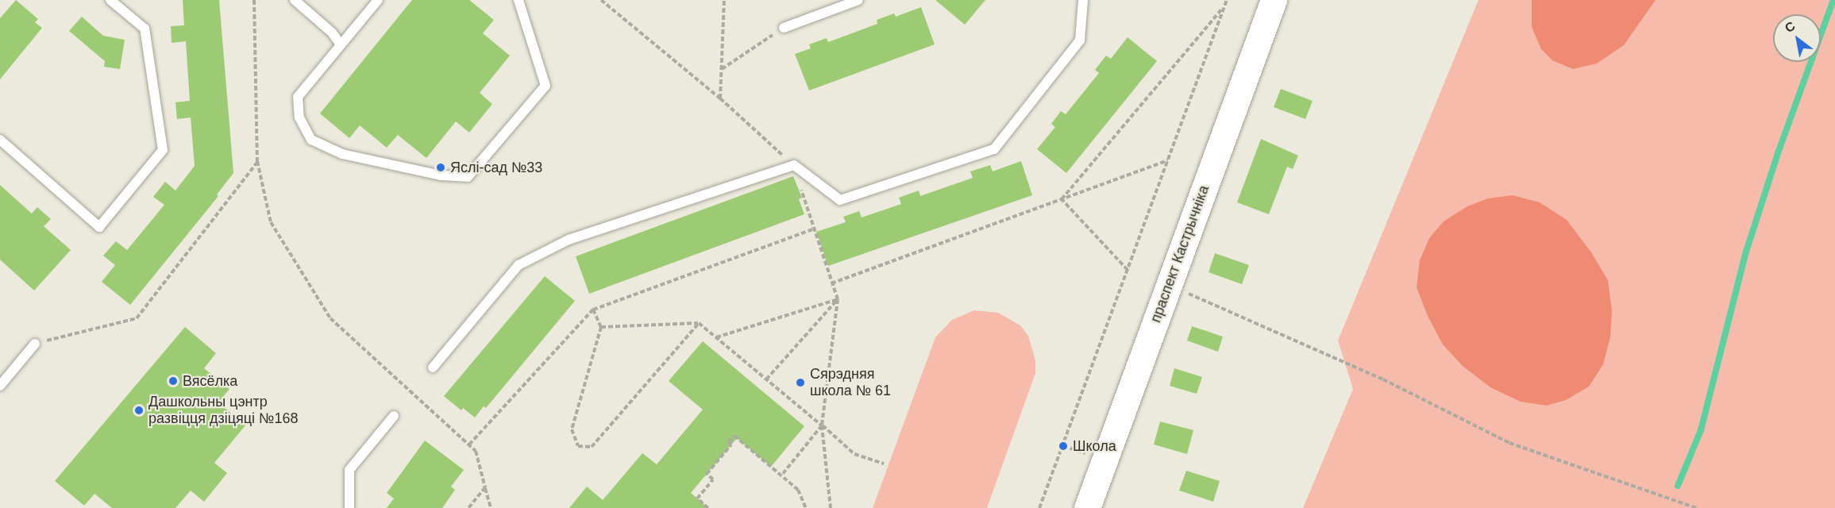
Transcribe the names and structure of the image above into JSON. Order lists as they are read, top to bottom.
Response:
{
  "streets": {
    "main road": ["праспект Кастрычніка"]
  },
  "places": [
    "Яслі-сад №33",
    "Вясёлка",
    "Сярэдняя школа № 61",
    "Дашкольны цэнтр развіцця дзіцяці №168",
    "Школа"
  ],
  "north": "top left"
}
